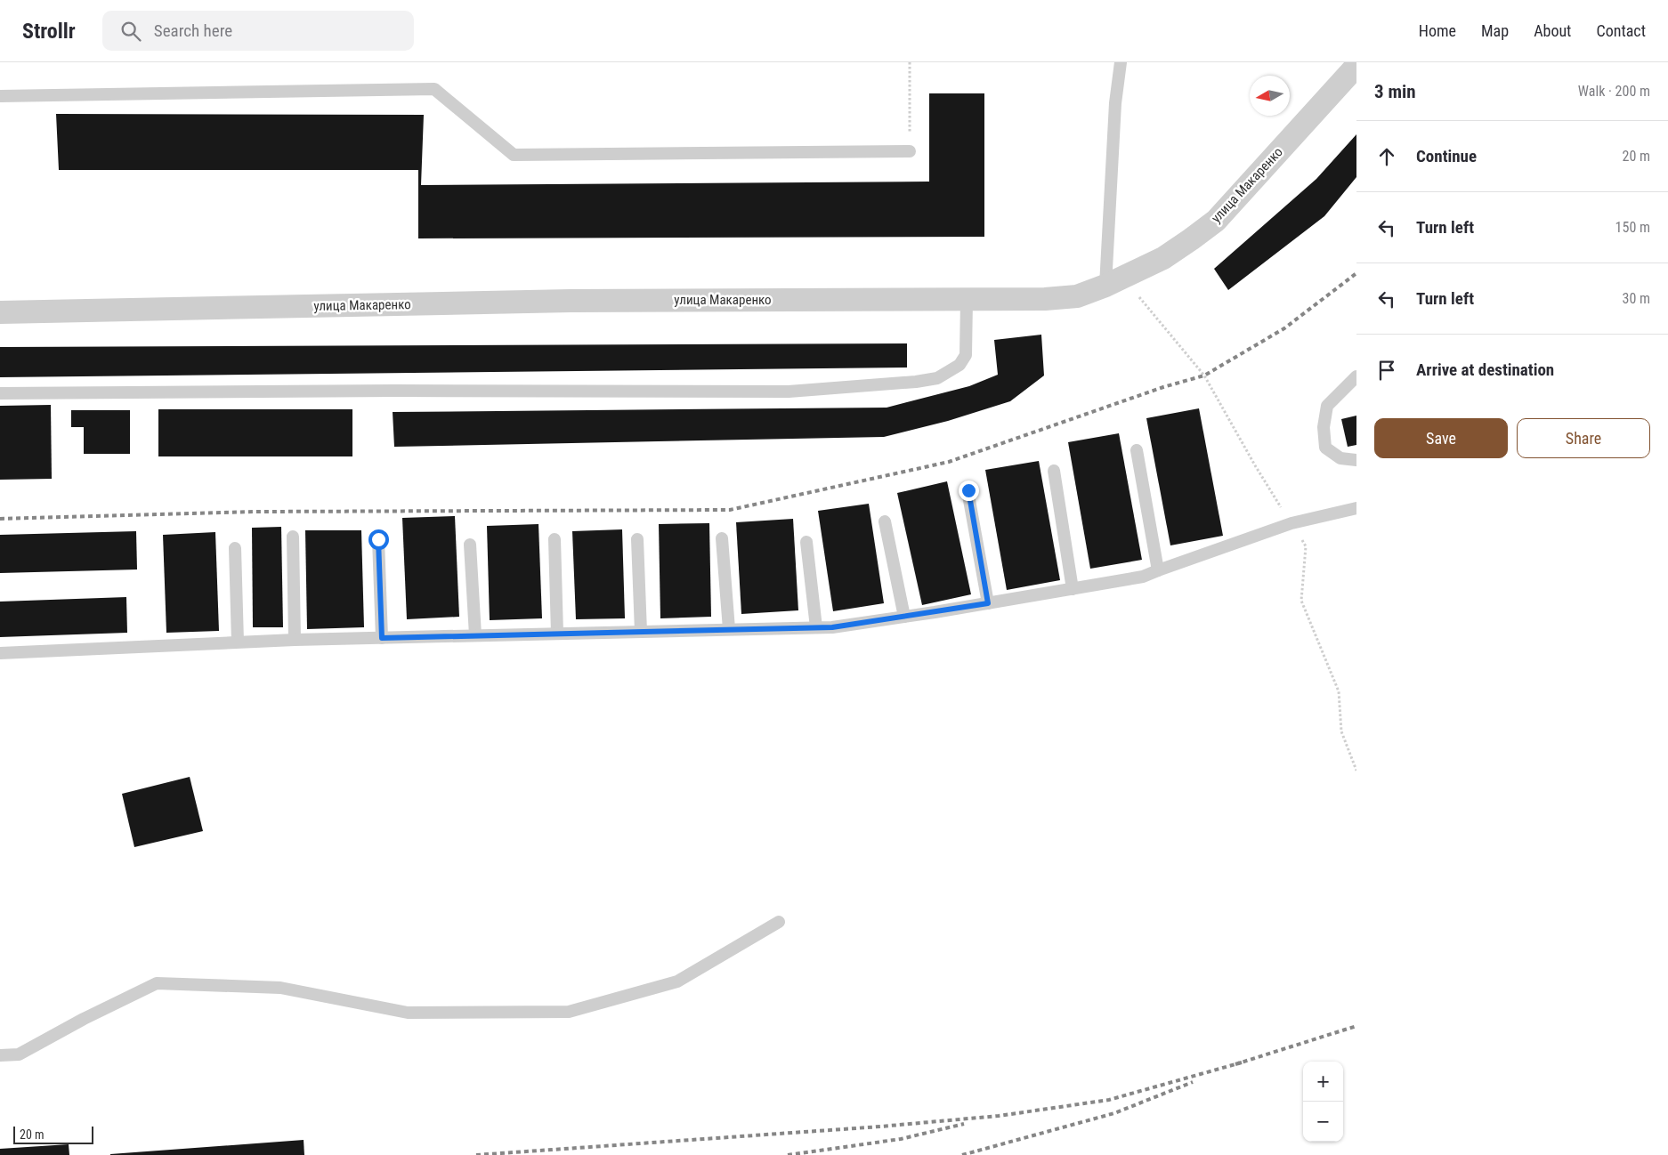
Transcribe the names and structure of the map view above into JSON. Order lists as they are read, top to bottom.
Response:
{
  "streets": {
    "street": ["улица Макаренко"]
  },
  "scale_bar": "20 m",
  "north": "left",
  "page": {
    "header": "Strollr",
    "search": "Search here",
    "nav": [
      "Home",
      "Map",
      "About",
      "Contact"
    ],
    "heading": ["3 min", "Walk · 200 m"],
    "list": [
      ["Continue", "20 m"],
      ["Turn left", "150 m"],
      ["Turn left", "30 m"],
      "Arrive at destination"
    ],
    "buttons": ["Save", "Share"],
    "map_buttons": ["+", "−"],
    "scale": "20 m"
  }
}
